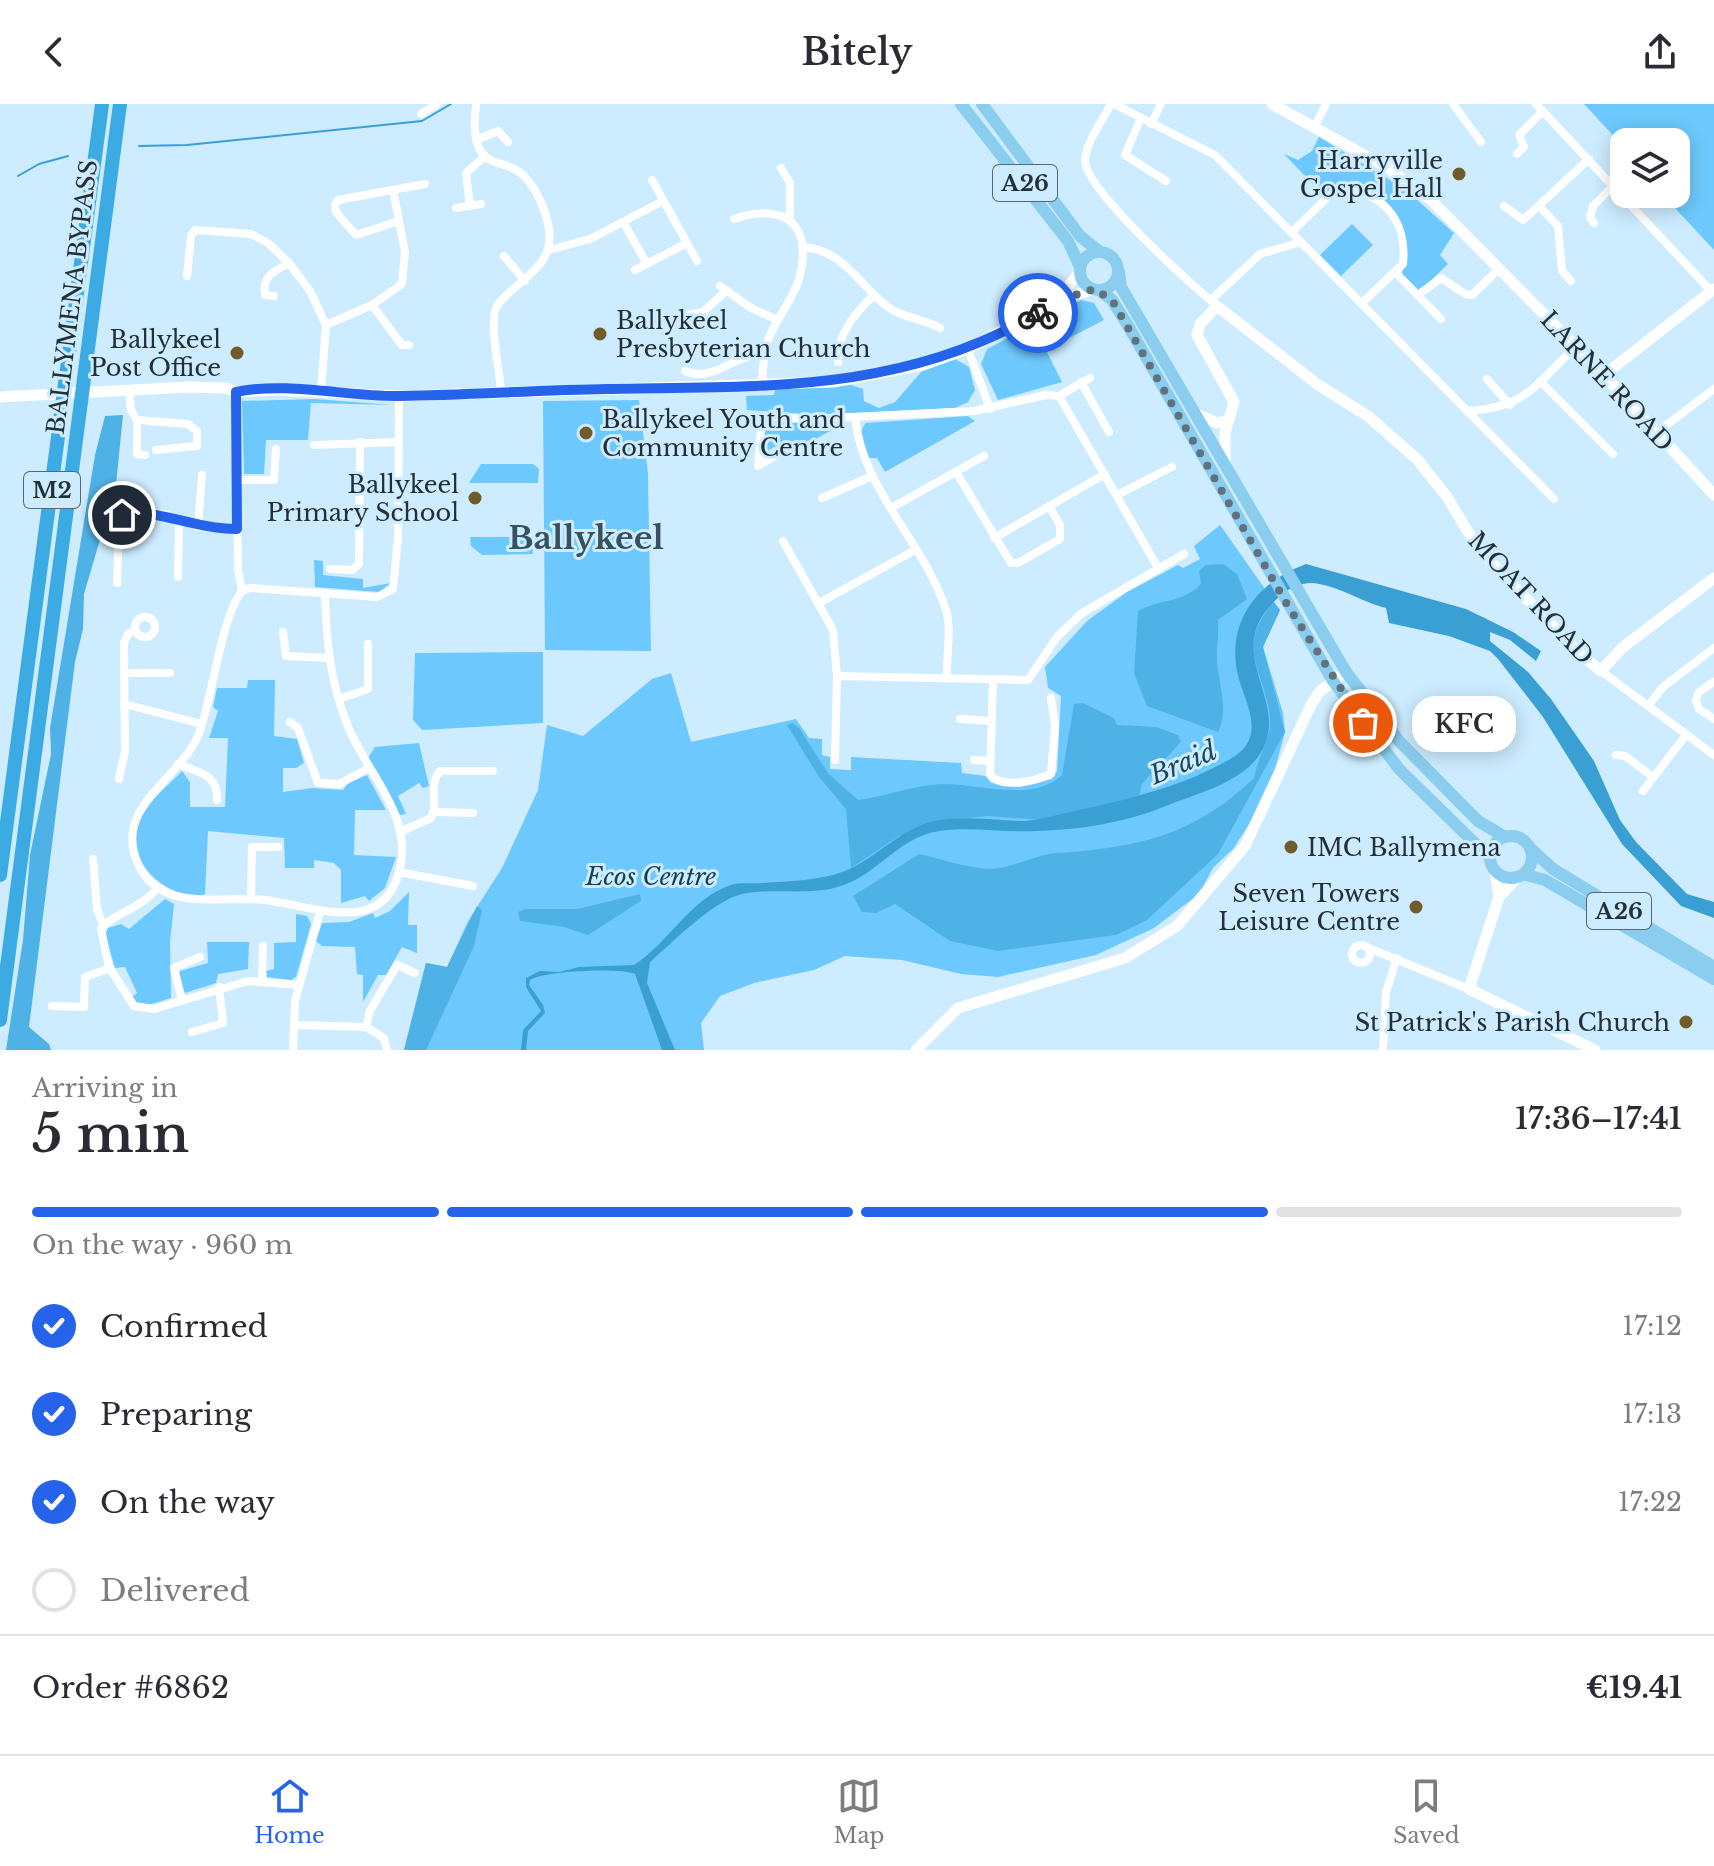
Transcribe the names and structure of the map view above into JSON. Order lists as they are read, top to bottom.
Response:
{
  "streets": {
    "highway": ["BALLYMENA BYPASS", "M2"],
    "main road": ["A26"],
    "street": ["LARNE ROAD", "MOAT ROAD"]
  },
  "districts": ["Ballykeel"],
  "water": ["Braid"],
  "parks": ["Ecos Centre"],
  "places": [
    "Harryville Gospel Hall",
    "Ballykeel Presbyterian Church",
    "Ballykeel Post Office",
    "Ballykeel Youth and Community Centre",
    "Ballykeel Primary School",
    "KFC",
    "IMC Ballymena",
    "Seven Towers Leisure Centre",
    "St Patrick's Parish Church"
  ],
  "page": {
    "header": "Bitely",
    "bubble": "KFC",
    "heading": ["5 min", "Arriving in", "17:36–17:41"],
    "panel": ["Order #6862", "€19.41"],
    "bar": "On the way · 960 m",
    "list": [
      ["Confirmed", "17:12"],
      ["Preparing", "17:13"],
      ["On the way", "17:22"],
      "Delivered"
    ],
    "tabs": ["Home", "Map", "Saved"]
  }
}
